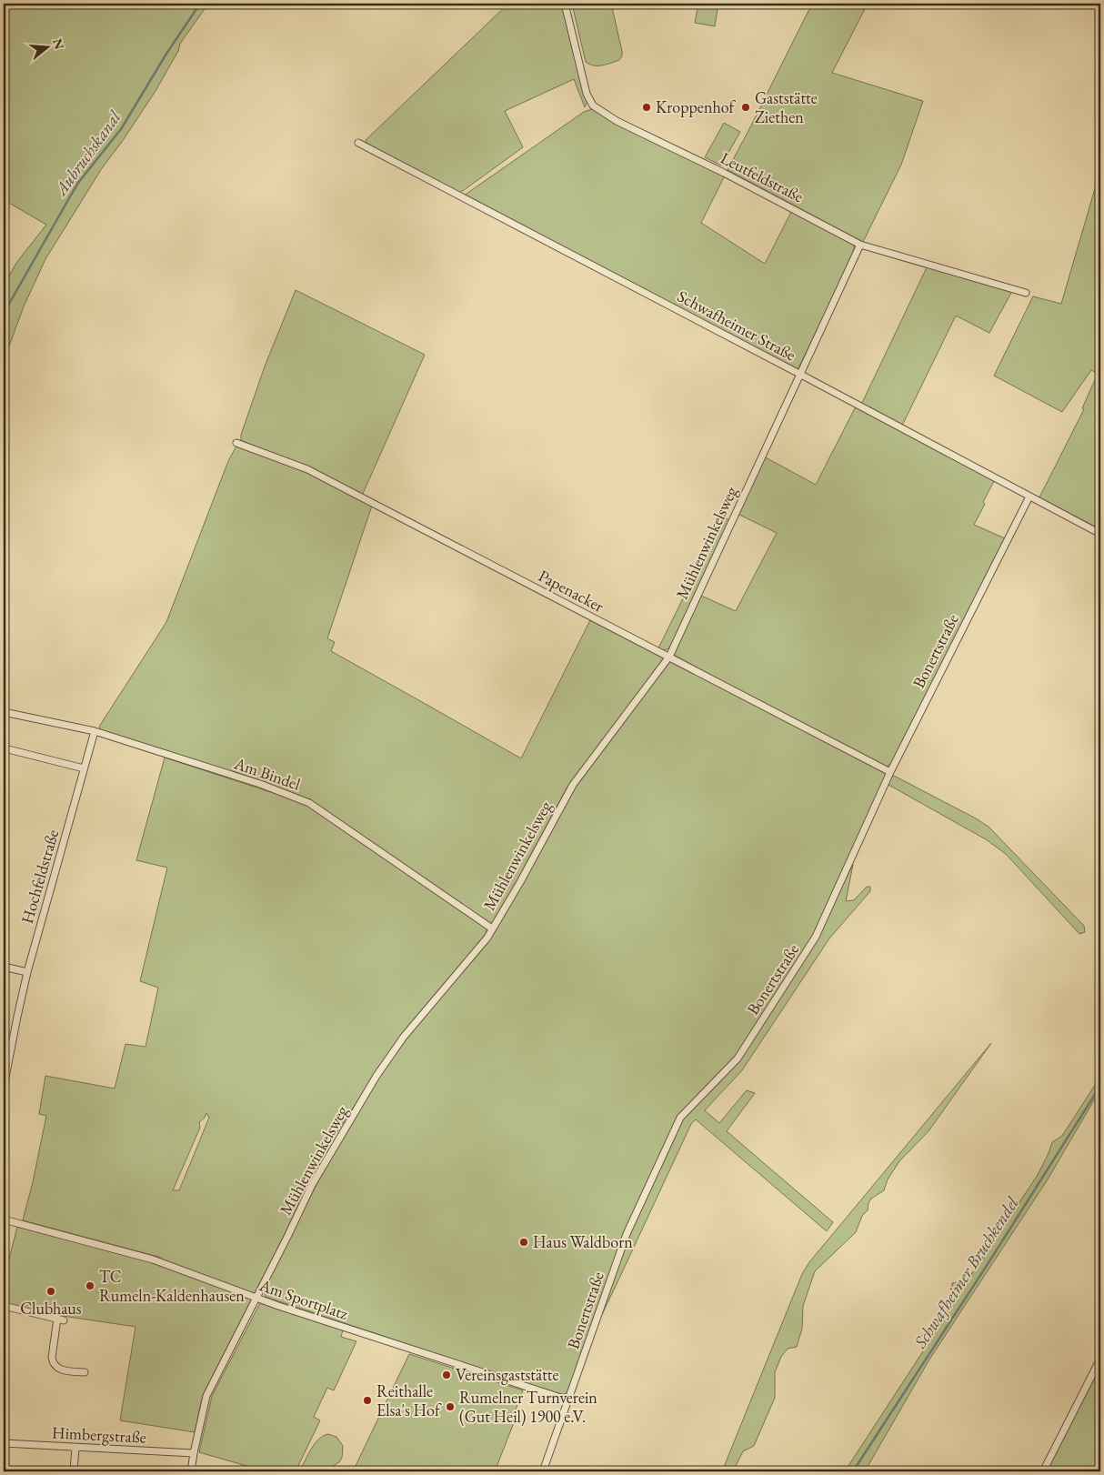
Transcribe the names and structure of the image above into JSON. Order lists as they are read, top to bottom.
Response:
{
  "streets": {
    "street": [
      "Leutfeldstraße",
      "Schwafheimer Straße",
      "Mühlenwinkelsweg",
      "Papenacker",
      "Bonertstraße",
      "Am Bindel",
      "Hochfeldstraße",
      "Am Sportplatz",
      "Himbergstraße"
    ]
  },
  "crossings": [
    ["Leutfeldstraße", "Mühlenwinkelsweg"],
    ["Schwafheimer Straße", "Mühlenwinkelsweg"],
    ["Schwafheimer Straße", "Bonertstraße"],
    ["Mühlenwinkelsweg", "Papenacker"],
    ["Mühlenwinkelsweg", "Am Bindel"],
    ["Mühlenwinkelsweg", "Am Sportplatz"],
    ["Mühlenwinkelsweg", "Himbergstraße"],
    ["Papenacker", "Bonertstraße"],
    ["Bonertstraße", "Am Sportplatz"],
    ["Am Bindel", "Hochfeldstraße"]
  ],
  "water": ["Aubruchskanal", "Schwafheimer Bruchkendel"],
  "places": [
    "Kroppenhof",
    "Gaststätte Ziethen",
    "Haus Waldborn",
    "TC Rumeln-Kaldenhausen",
    "Clubhaus",
    "Vereinsgaststätte",
    "Reithalle Elsa's Hof",
    "Rumelner Turnverein (Gut Heil) 1900 e.V."
  ],
  "north": "right"
}
